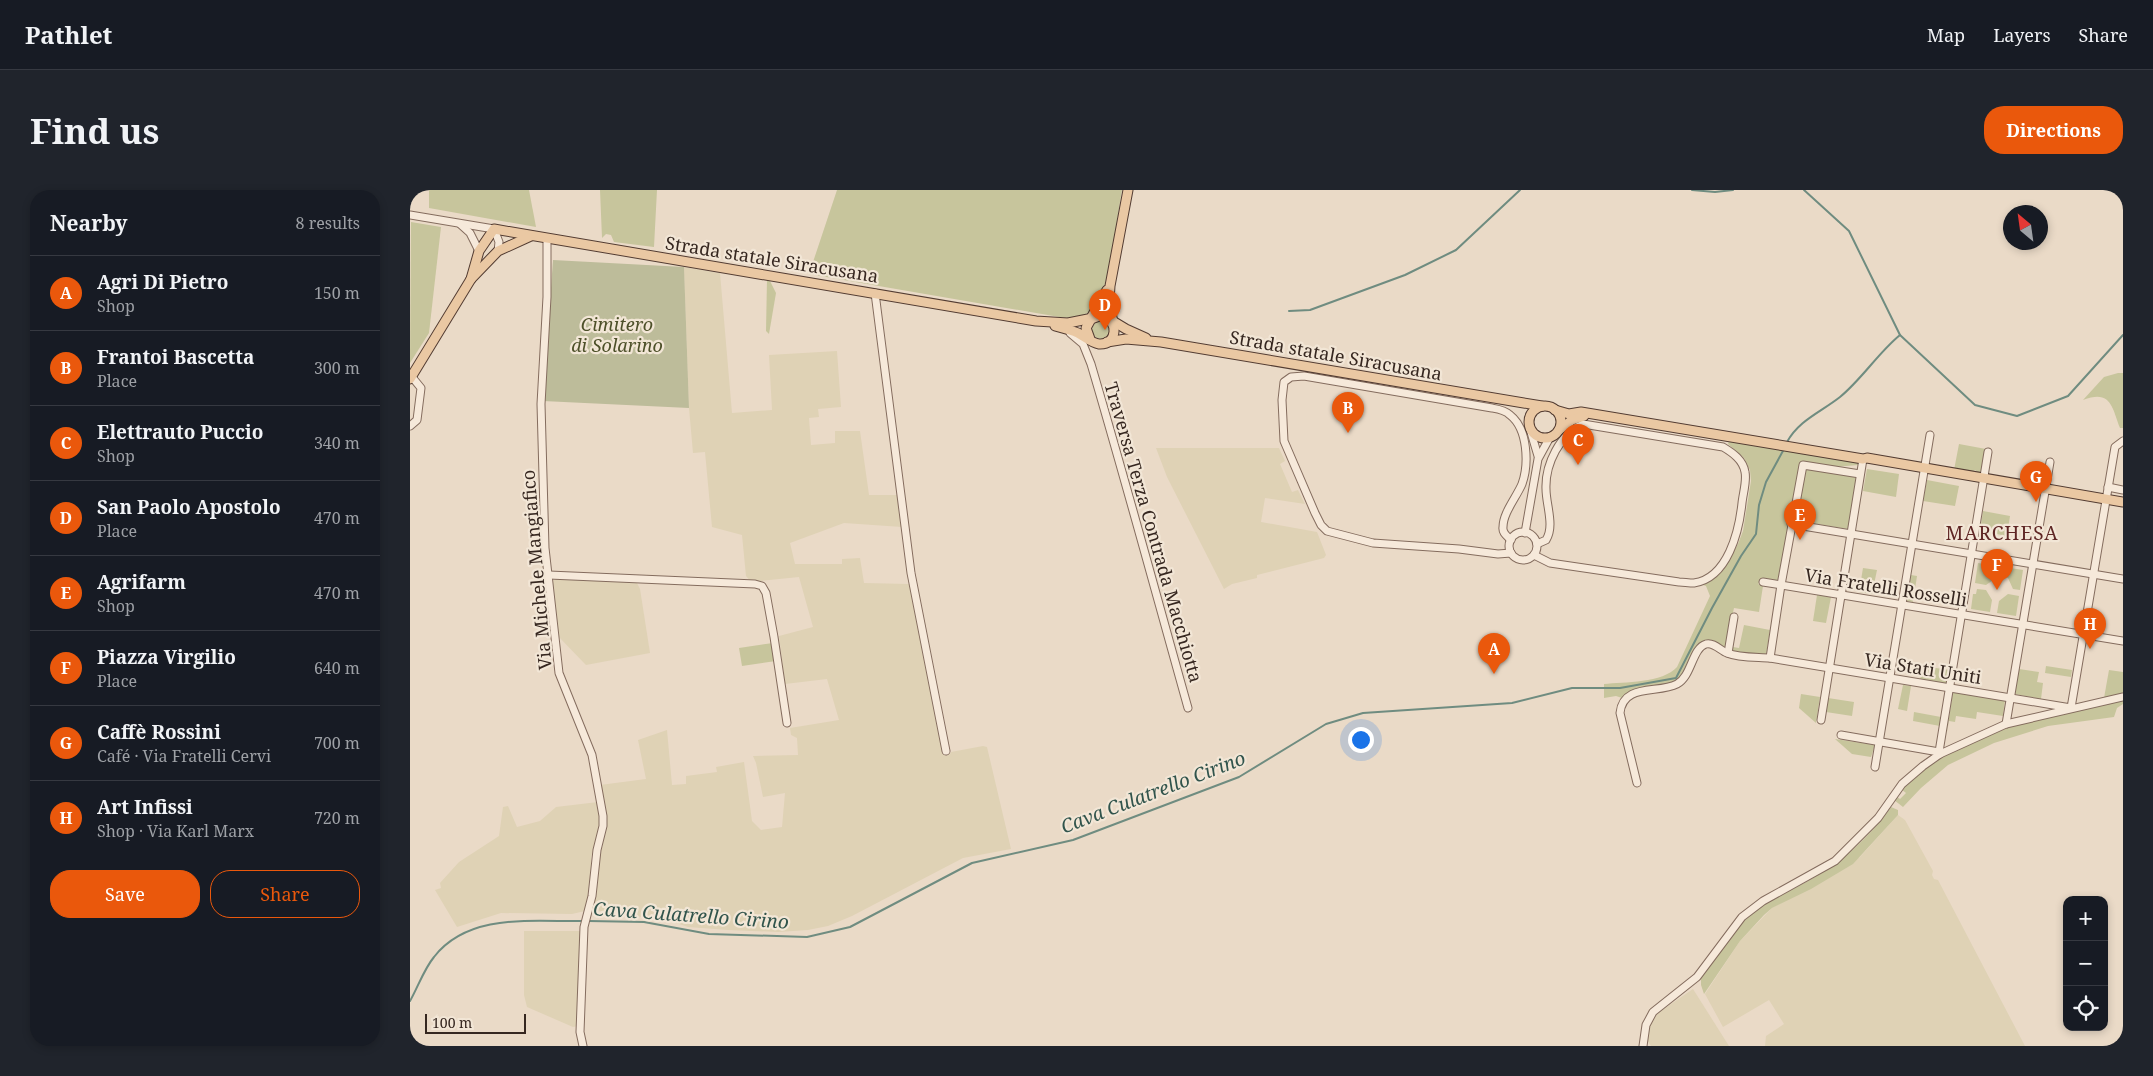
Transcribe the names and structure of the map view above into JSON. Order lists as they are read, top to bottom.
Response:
{
  "streets": {
    "main road": ["Strada statale Siracusana"],
    "street": [
      "Traversa Terza Contrada Macchiotta",
      "Via Michele Mangiafico",
      "Via Fratelli Rosselli",
      "Via Stati Uniti"
    ]
  },
  "crossings": [
    ["Strada statale Siracusana", "Via Michele Mangiafico"]
  ],
  "districts": ["MARCHESA"],
  "water": ["Cava Culatrello Cirino"],
  "parks": ["Cimitero di Solarino"],
  "scale_bar": "100 m",
  "north": "top left",
  "page": {
    "header": "Pathlet",
    "nav": ["Map", "Layers", "Share"],
    "buttons": [
      "Directions",
      ["Save", "Share"]
    ],
    "title": "Find us",
    "heading": ["Nearby", "8 results"],
    "list": [
      {
        "mark": "A",
        "name": "Agri Di Pietro",
        "note": "Shop",
        "value": "150 m"
      },
      {
        "mark": "B",
        "name": "Frantoi Bascetta",
        "note": "Place",
        "value": "300 m"
      },
      {
        "mark": "C",
        "name": "Elettrauto Puccio",
        "note": "Shop",
        "value": "340 m"
      },
      {
        "mark": "D",
        "name": "San Paolo Apostolo",
        "note": "Place",
        "value": "470 m"
      },
      {
        "mark": "E",
        "name": "Agrifarm",
        "note": "Shop",
        "value": "470 m"
      },
      {
        "mark": "F",
        "name": "Piazza Virgilio",
        "note": "Place",
        "value": "640 m"
      },
      {
        "mark": "G",
        "name": "Caffè Rossini",
        "note": "Café · Via Fratelli Cervi",
        "value": "700 m"
      },
      {
        "mark": "H",
        "name": "Art Infissi",
        "note": "Shop · Via Karl Marx",
        "value": "720 m"
      }
    ],
    "pins": [
      "D",
      "B",
      "C",
      "G",
      "E",
      "F",
      "H",
      "A"
    ],
    "map_buttons": ["+", "−"],
    "scale": "100 m"
  }
}
